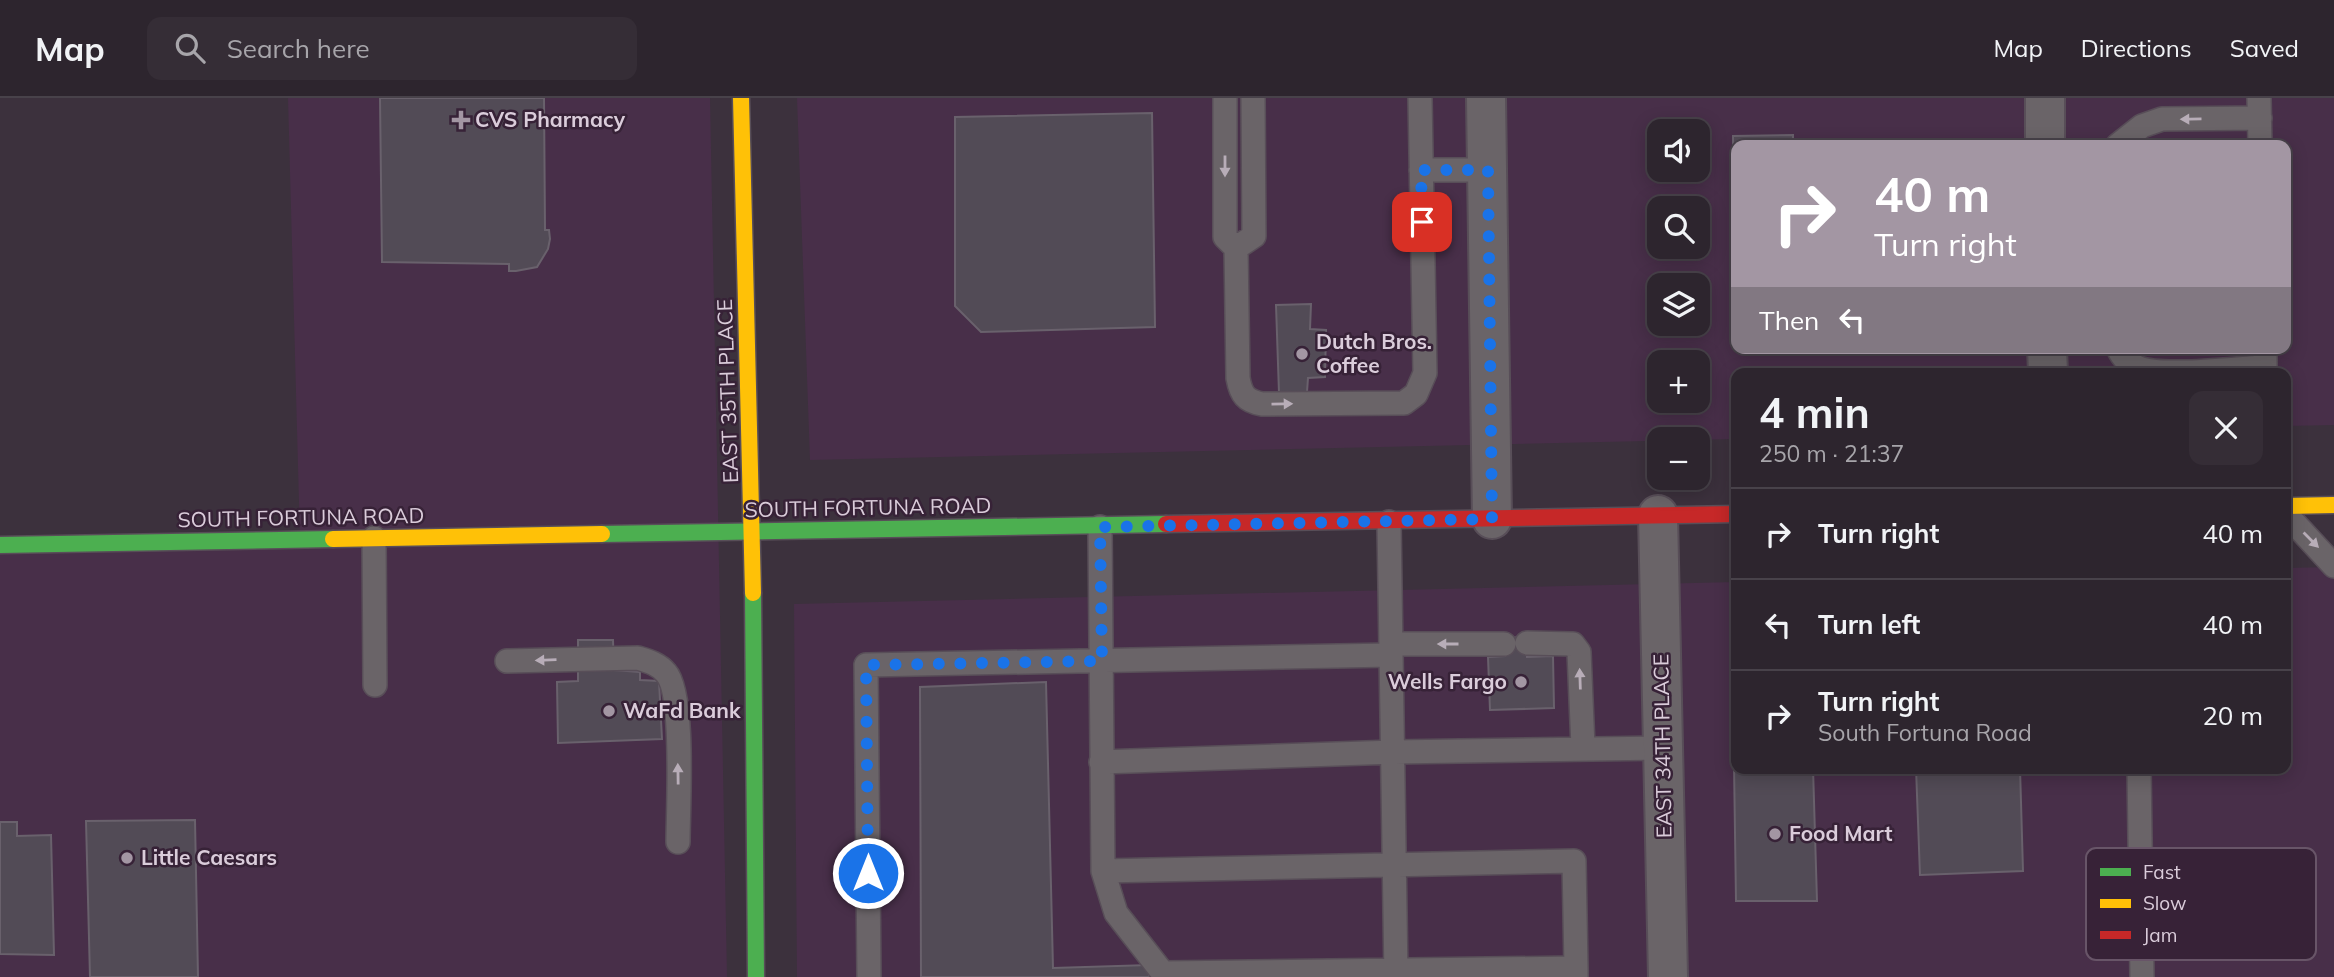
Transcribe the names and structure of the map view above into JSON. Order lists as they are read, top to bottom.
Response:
{
  "streets": {
    "main road": ["EAST 35TH PLACE", "SOUTH FORTUNA ROAD"],
    "street": ["EAST 34TH PLACE"]
  },
  "crossings": [
    ["EAST 35TH PLACE", "SOUTH FORTUNA ROAD"],
    ["SOUTH FORTUNA ROAD", "EAST 34TH PLACE"]
  ],
  "places": {
    "health": ["CVS Pharmacy"],
    "other": [
      "Dutch Bros. Coffee",
      "Wells Fargo",
      "WaFd Bank",
      "Food Mart",
      "Little Caesars"
    ]
  },
  "legend": ["Fast", "Slow", "Jam"],
  "page": {
    "header": "Map",
    "search": "Search here",
    "nav": ["Map", "Directions", "Saved"],
    "map_buttons": ["+", "−"],
    "turn": ["40 m", "Turn right"],
    "then": "Then",
    "heading": ["4 min", "250 m · 21:37"],
    "list": [
      {
        "name": "Turn right",
        "value": "40 m"
      },
      {
        "name": "Turn left",
        "value": "40 m"
      },
      {
        "name": "Turn right",
        "note": "South Fortuna Road",
        "value": "20 m"
      }
    ]
  }
}
